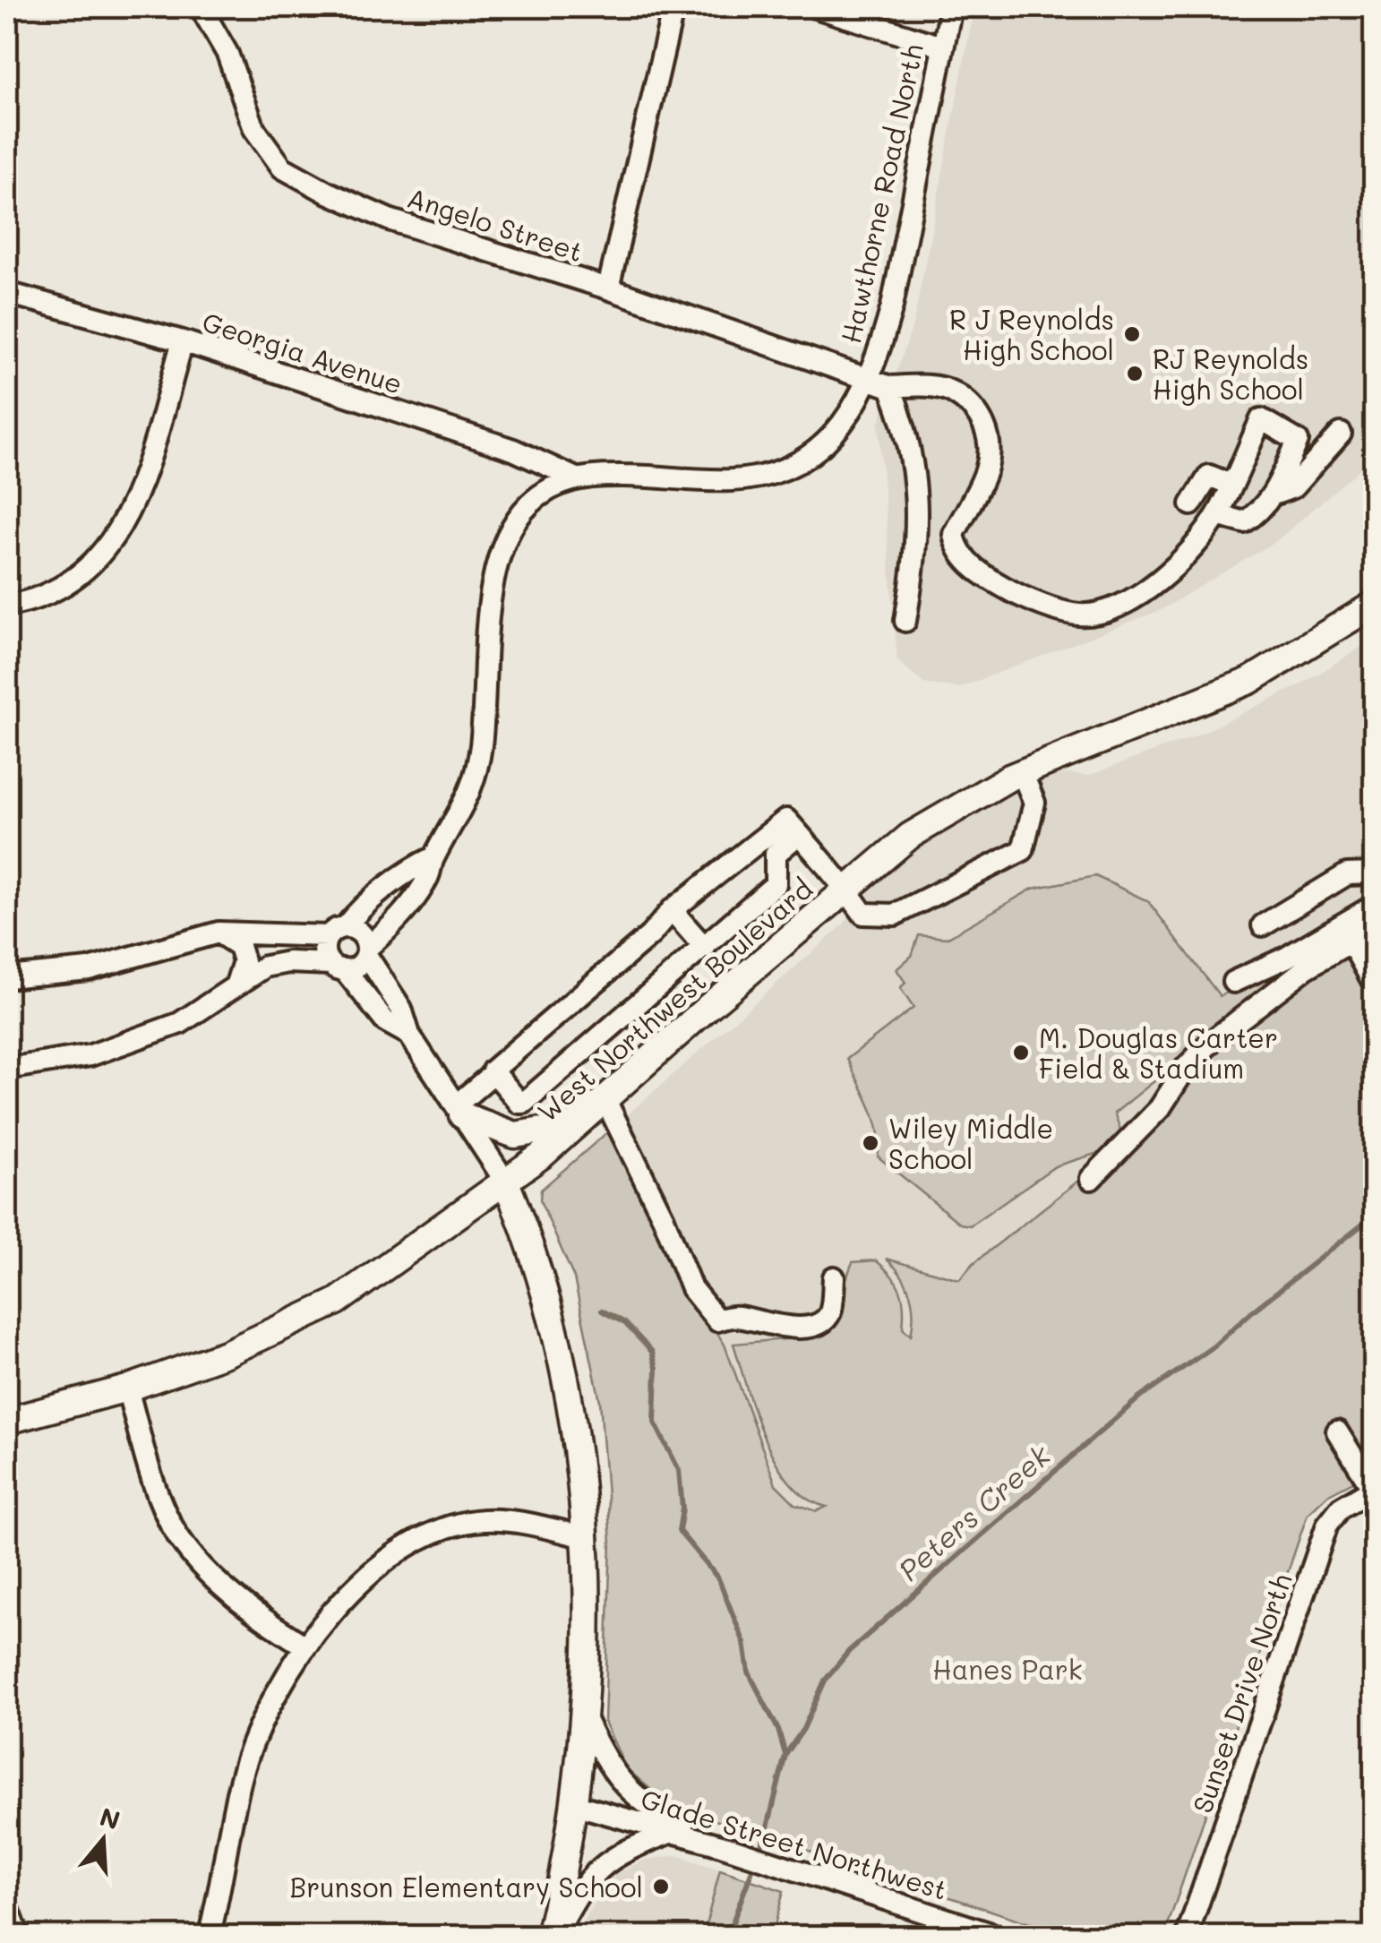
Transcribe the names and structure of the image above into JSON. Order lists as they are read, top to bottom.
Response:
{
  "streets": {
    "main road": ["West Northwest Boulevard"],
    "street": [
      "Hawthorne Road North",
      "Angelo Street",
      "Georgia Avenue",
      "Sunset Drive North",
      "Glade Street Northwest"
    ]
  },
  "crossings": [
    ["Hawthorne Road North", "Angelo Street"],
    ["Hawthorne Road North", "Georgia Avenue"]
  ],
  "water": ["Peters Creek"],
  "parks": ["Hanes Park"],
  "places": [
    "R J Reynolds High School",
    "RJ Reynolds High School",
    "M. Douglas Carter Field & Stadium",
    "Wiley Middle School",
    "Brunson Elementary School"
  ],
  "north": "top"
}
